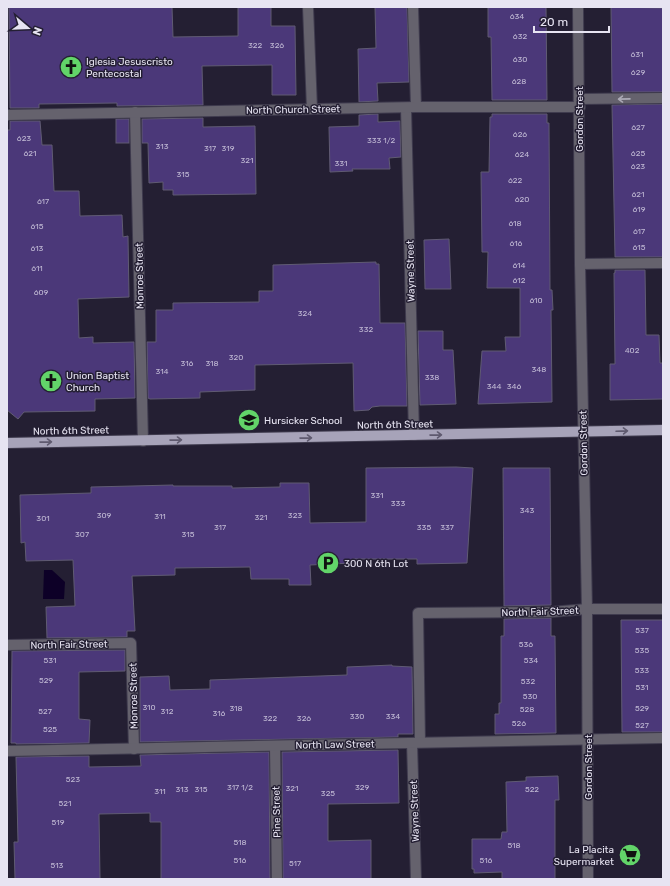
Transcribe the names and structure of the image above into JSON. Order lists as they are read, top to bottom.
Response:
{
  "streets": {
    "main road": ["North 6th Street"],
    "street": [
      "North Church Street",
      "Gordon Street",
      "Wayne Street",
      "Monroe Street",
      "North Fair Street",
      "North Law Street",
      "Pine Street"
    ]
  },
  "crossings": [
    ["North Church Street", "Gordon Street"],
    ["North Church Street", "Wayne Street"],
    ["North Church Street", "Monroe Street"],
    ["Gordon Street", "North 6th Street"],
    ["Gordon Street", "North Fair Street"],
    ["Gordon Street", "North Law Street"],
    ["Wayne Street", "North 6th Street"],
    ["Wayne Street", "North Fair Street"],
    ["Wayne Street", "North Law Street"],
    ["Monroe Street", "North 6th Street"],
    ["Monroe Street", "North Fair Street"],
    ["Monroe Street", "North Law Street"],
    ["North Law Street", "Pine Street"]
  ],
  "one_way": ["North 6th Street"],
  "places": {
    "church": ["Iglesia Jesuscristo Pentecostal", "Union Baptist Church"],
    "school or university": ["Hursicker School"],
    "parking": ["300 N 6th Lot"],
    "supermarket": ["La Placita Supermarket"]
  },
  "house_numbers": [
    "634",
    "632",
    "322",
    "326",
    "631",
    "630",
    "629",
    "628",
    "627",
    "626",
    "623",
    "333 1/2",
    "313",
    "317",
    "319",
    "621",
    "625",
    "624",
    "321",
    "331",
    "623",
    "315",
    "622",
    "621",
    "620",
    "617",
    "619",
    "618",
    "615",
    "617",
    "616",
    "615",
    "613",
    "614",
    "611",
    "612",
    "609",
    "610",
    "324",
    "332",
    "402",
    "320",
    "316",
    "318",
    "348",
    "314",
    "338",
    "344",
    "346",
    "331",
    "333",
    "343",
    "309",
    "323",
    "311",
    "321",
    "301",
    "317",
    "335",
    "337",
    "307",
    "315",
    "537",
    "536",
    "535",
    "531",
    "534",
    "533",
    "529",
    "532",
    "531",
    "530",
    "310",
    "318",
    "529",
    "528",
    "527",
    "312",
    "316",
    "330",
    "334",
    "322",
    "326",
    "526",
    "527",
    "525",
    "523",
    "317 1/2",
    "329",
    "321",
    "313",
    "315",
    "522",
    "311",
    "325",
    "521",
    "519",
    "518",
    "518",
    "516",
    "516",
    "517",
    "513"
  ],
  "scale_bar": "20 m",
  "north": "right"
}
